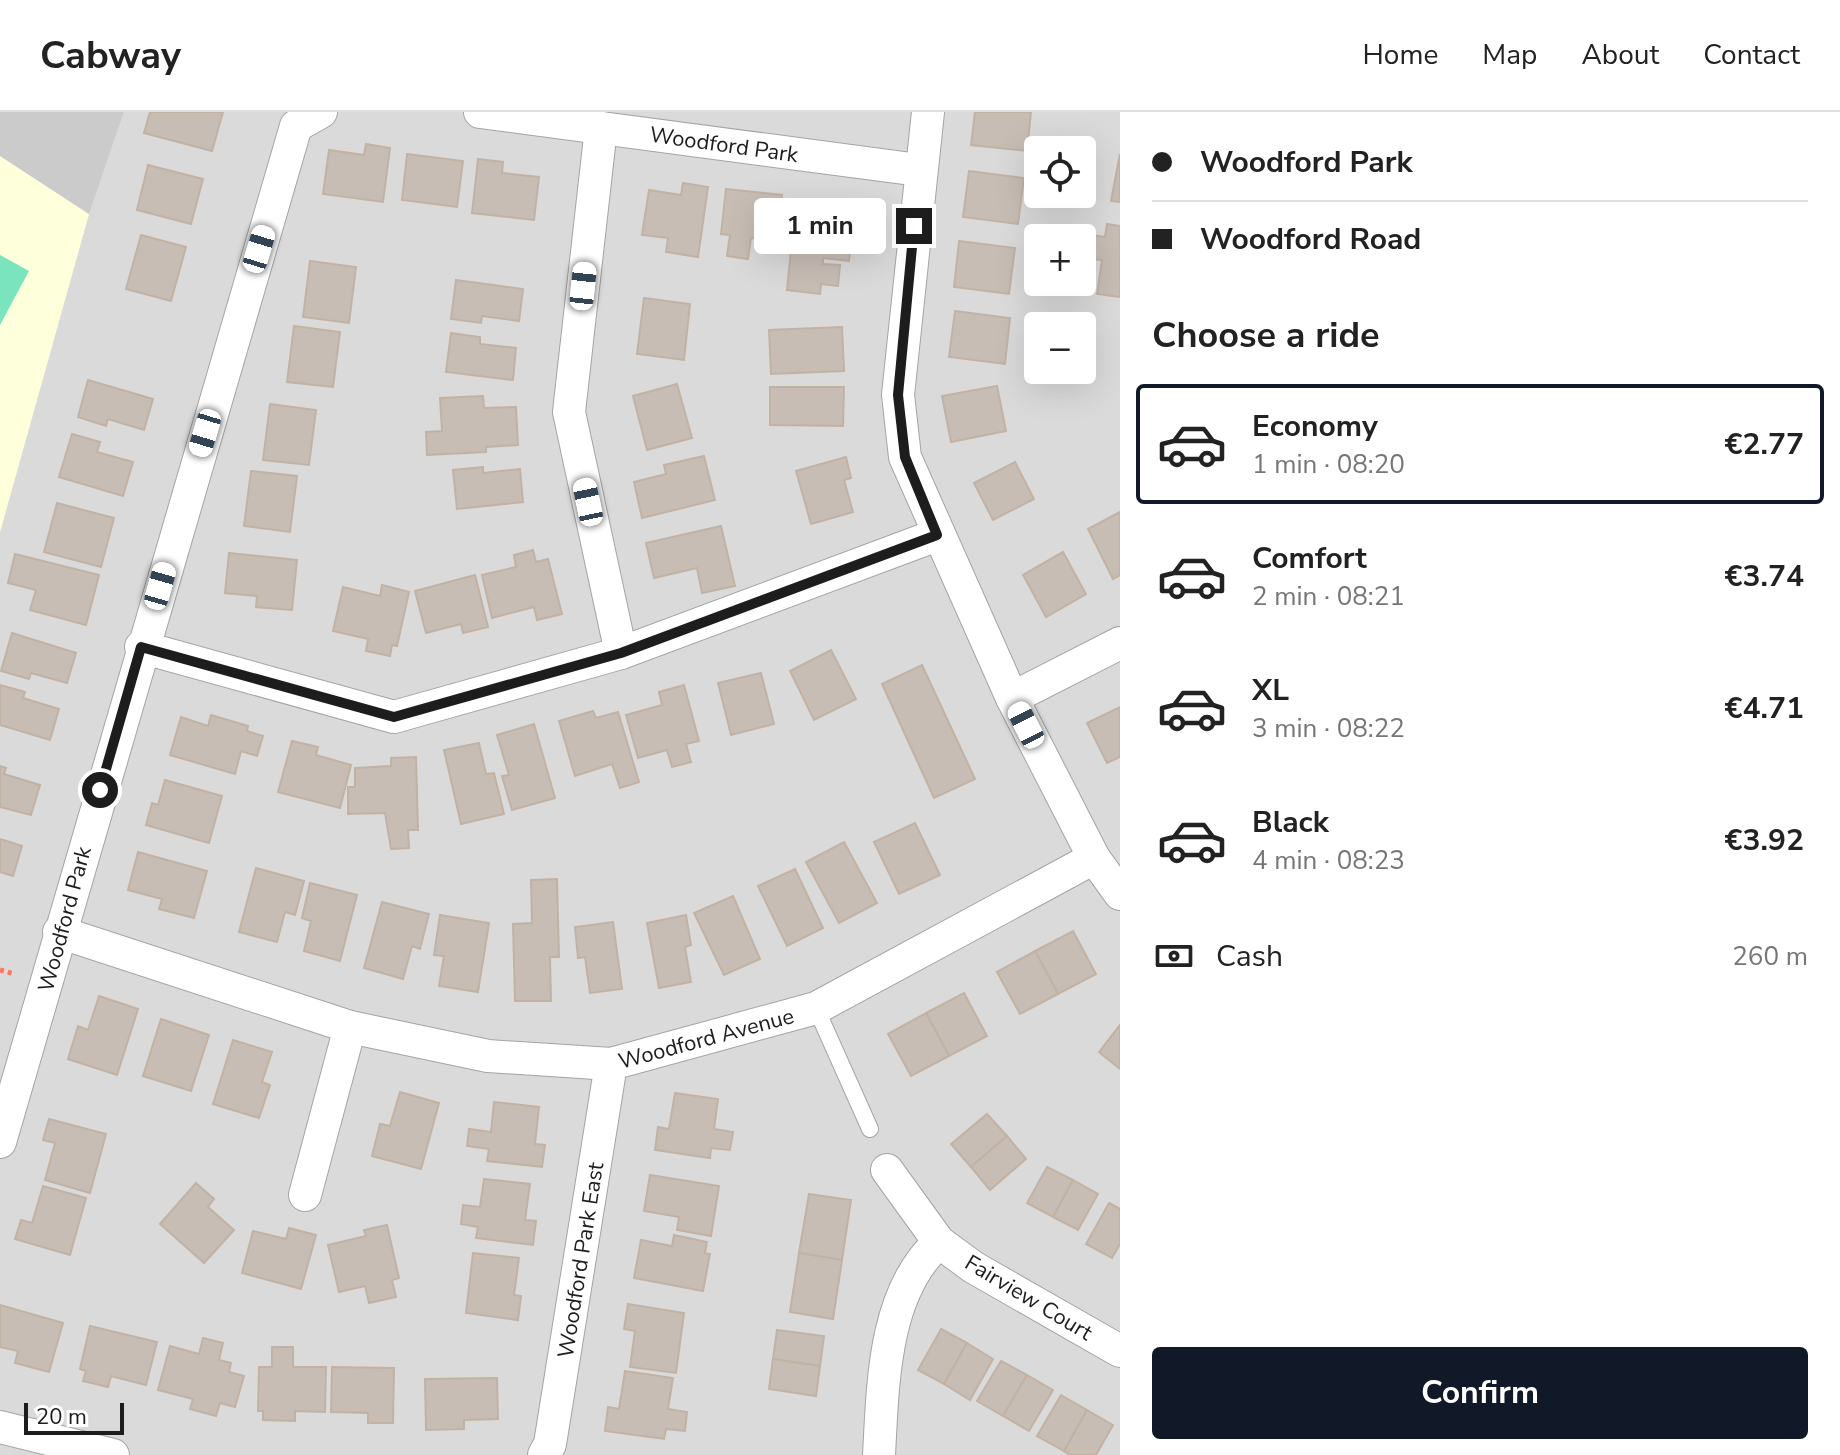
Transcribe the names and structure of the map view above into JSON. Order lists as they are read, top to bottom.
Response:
{
  "streets": {
    "street": [
      "Woodford Park",
      "Woodford Avenue",
      "Woodford Park East",
      "Fairview Court"
    ]
  },
  "crossings": [
    ["Woodford Park", "Woodford Avenue"],
    ["Woodford Avenue", "Woodford Park East"]
  ],
  "scale_bar": "20 m",
  "page": {
    "header": "Cabway",
    "nav": [
      "Home",
      "Map",
      "About",
      "Contact"
    ],
    "banner": ["Woodford Park", "Woodford Road"],
    "map_buttons": ["+", "−"],
    "bubble": "1 min",
    "heading": "Choose a ride",
    "list": [
      {
        "name": "Economy",
        "note": "1 min · 08:20",
        "value": "€2.77"
      },
      {
        "name": "Comfort",
        "note": "2 min · 08:21",
        "value": "€3.74"
      },
      {
        "name": "XL",
        "note": "3 min · 08:22",
        "value": "€4.71"
      },
      {
        "name": "Black",
        "note": "4 min · 08:23",
        "value": "€3.92"
      }
    ],
    "pay": ["Cash", "260 m"],
    "buttons": "Confirm",
    "scale": "20 m"
  }
}
